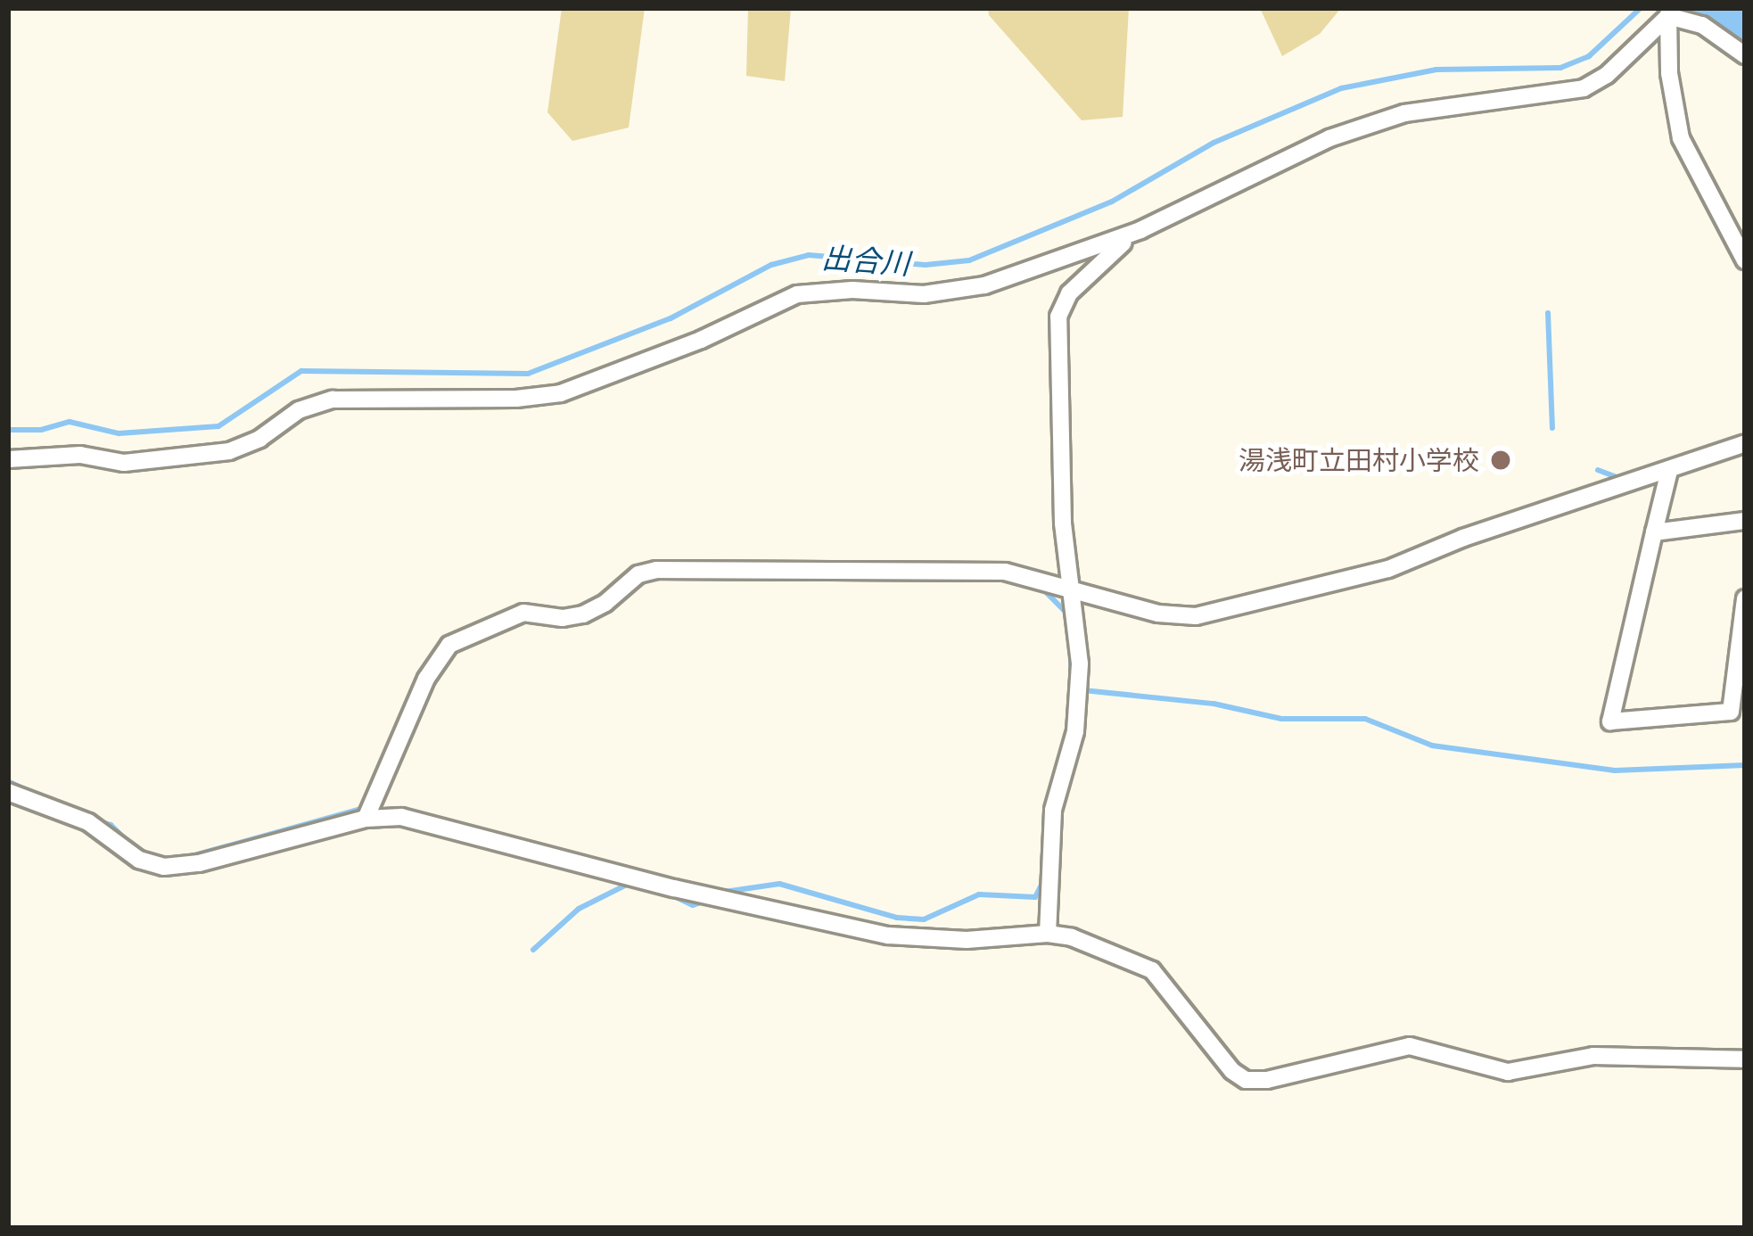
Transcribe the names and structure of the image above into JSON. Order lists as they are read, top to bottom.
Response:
{
  "water": ["出合川"],
  "places": ["湯浅町立田村小学校"]
}
